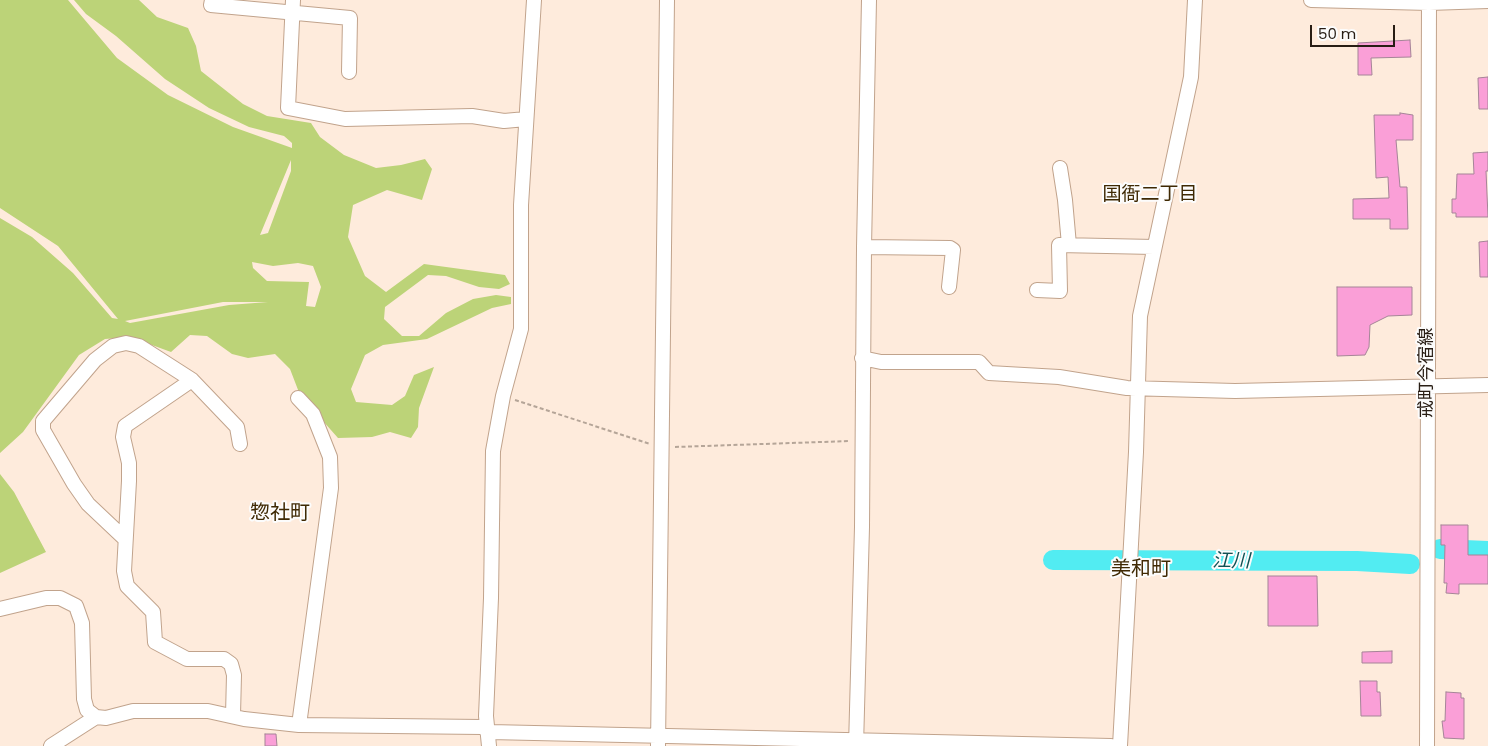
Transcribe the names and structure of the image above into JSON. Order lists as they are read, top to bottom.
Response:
{
  "streets": {
    "street": ["戒町今宿線"]
  },
  "districts": ["国衙二丁目", "惣社町", "美和町"],
  "water": ["江川"],
  "scale_bar": "50 m"
}
